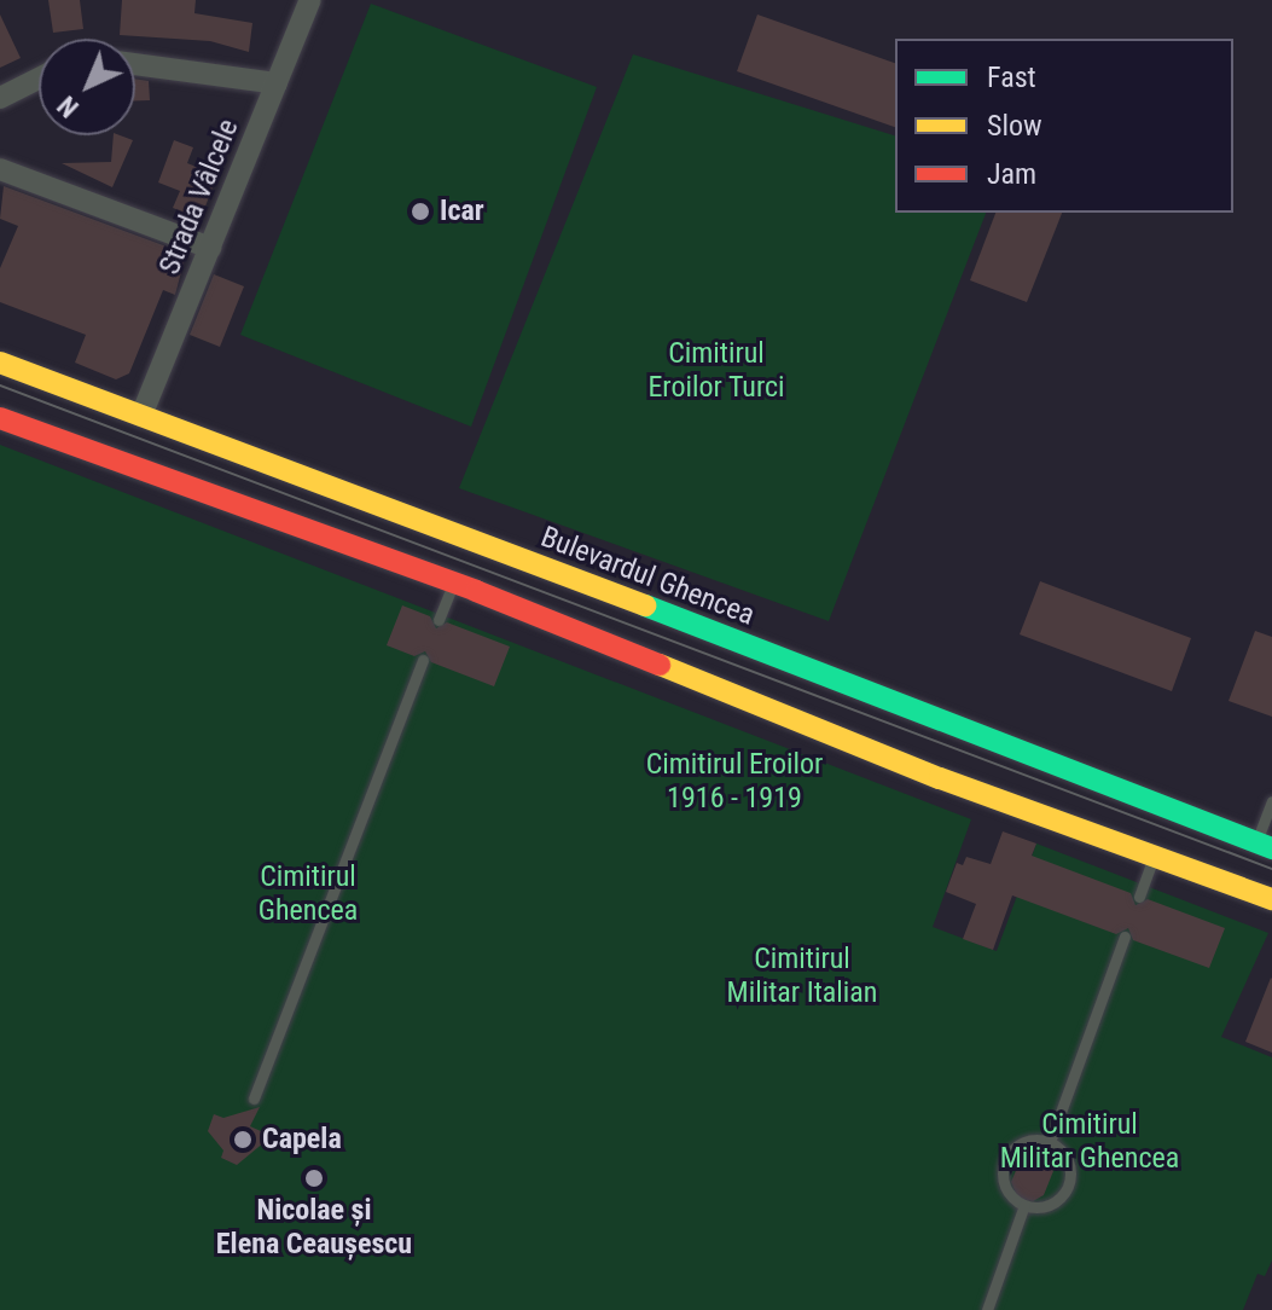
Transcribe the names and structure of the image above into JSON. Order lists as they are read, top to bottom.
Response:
{
  "streets": {
    "main road": ["Bulevardul Ghencea"],
    "street": ["Strada Vâlcele"]
  },
  "crossings": [
    ["Strada Vâlcele", "Bulevardul Ghencea"]
  ],
  "parks": [
    "Cimitirul Eroilor Turci",
    "Cimitirul Eroilor 1916 - 1919",
    "Cimitirul Ghencea",
    "Cimitirul Militar Italian",
    "Cimitirul Militar Ghencea"
  ],
  "places": ["Icar", "Capela", "Nicolae și Elena Ceaușescu"],
  "legend": ["Fast", "Slow", "Jam"],
  "north": "bottom left"
}
